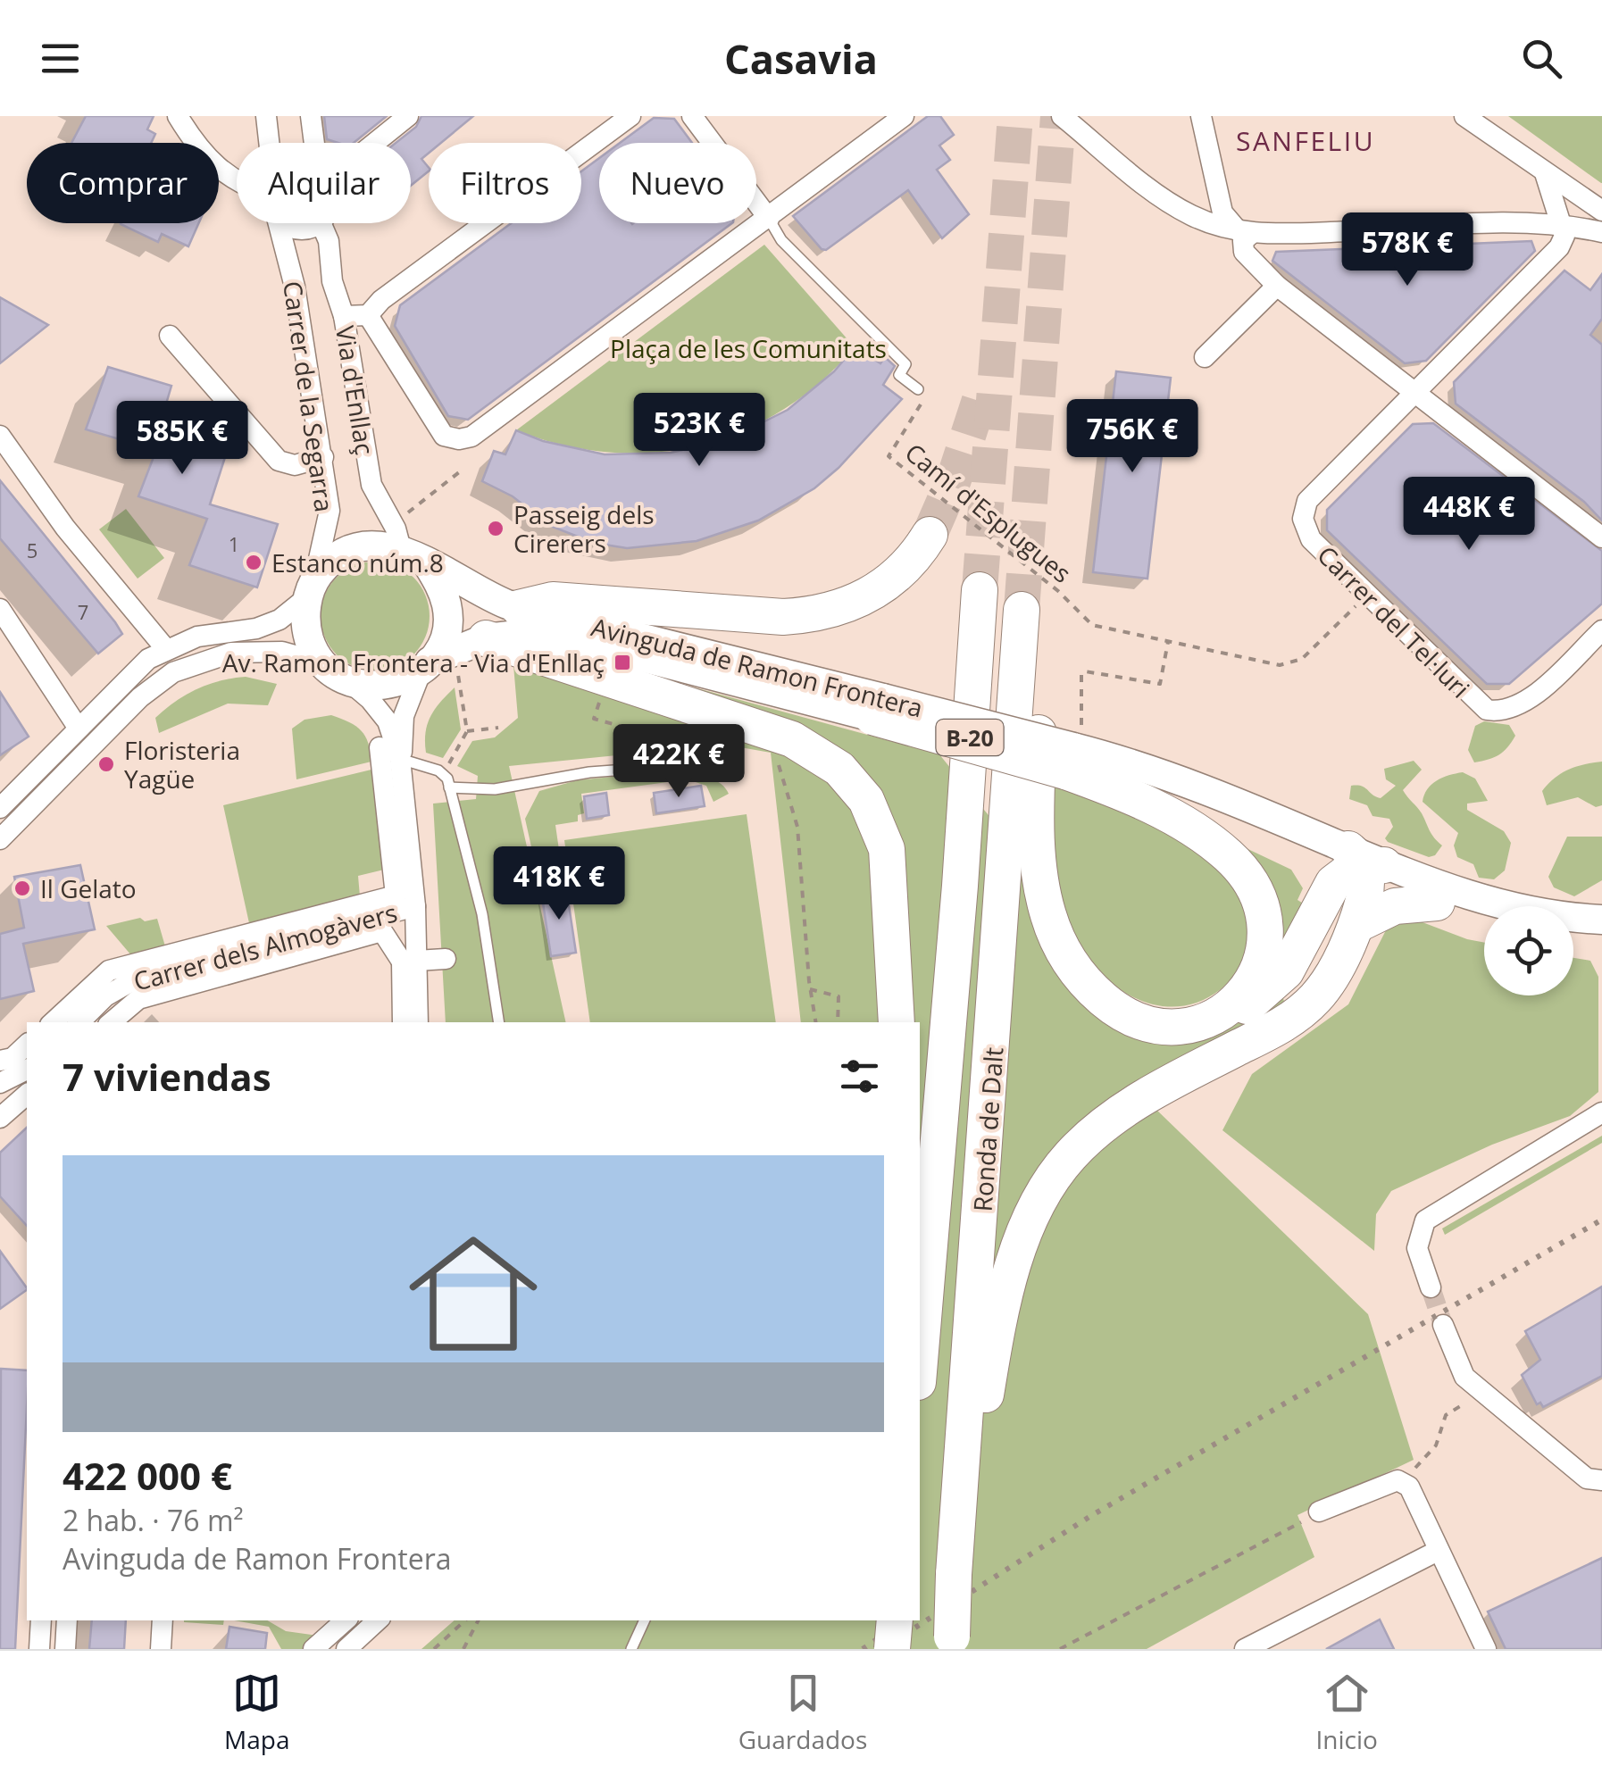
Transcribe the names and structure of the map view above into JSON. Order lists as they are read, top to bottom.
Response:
{
  "streets": {
    "highway": ["B-20", "Ronda de Dalt"],
    "street": [
      "Via d'Enllaç",
      "Carrer de la Segarra",
      "Carrer del Tel·luri",
      "Avinguda de Ramon Frontera",
      "Carrer dels Almogàvers"
    ],
    "path": ["Camí d'Esplugues"]
  },
  "crossings": [
    ["Via d'Enllaç", "Carrer de la Segarra"],
    ["Via d'Enllaç", "Avinguda de Ramon Frontera"],
    ["Carrer de la Segarra", "Avinguda de Ramon Frontera"],
    ["Camí d'Esplugues", "Carrer del Tel·luri"]
  ],
  "districts": ["SANFELIU"],
  "parks": ["Plaça de les Comunitats"],
  "places": {
    "other": [
      "Passeig dels Cirerers",
      "Estanco núm.8",
      "Floristeria Yagüe",
      "Il Gelato"
    ],
    "transit": ["Av. Ramon Frontera - Via d'Enllaç"]
  },
  "house_numbers": ["1", "5", "7"],
  "page": {
    "header": "Casavia",
    "chip": [
      "Comprar",
      "Alquilar",
      "Filtros",
      "Nuevo"
    ],
    "price": [
      "578K €",
      "523K €",
      "756K €",
      "585K €",
      "448K €",
      "422K €",
      "418K €"
    ],
    "heading": "7 viviendas",
    "list": [
      {
        "name": "422 000 €",
        "note": "2 hab. · 76 m² · Avinguda de Ramon Frontera"
      }
    ],
    "tabs": ["Mapa", "Guardados", "Inicio"]
  }
}
